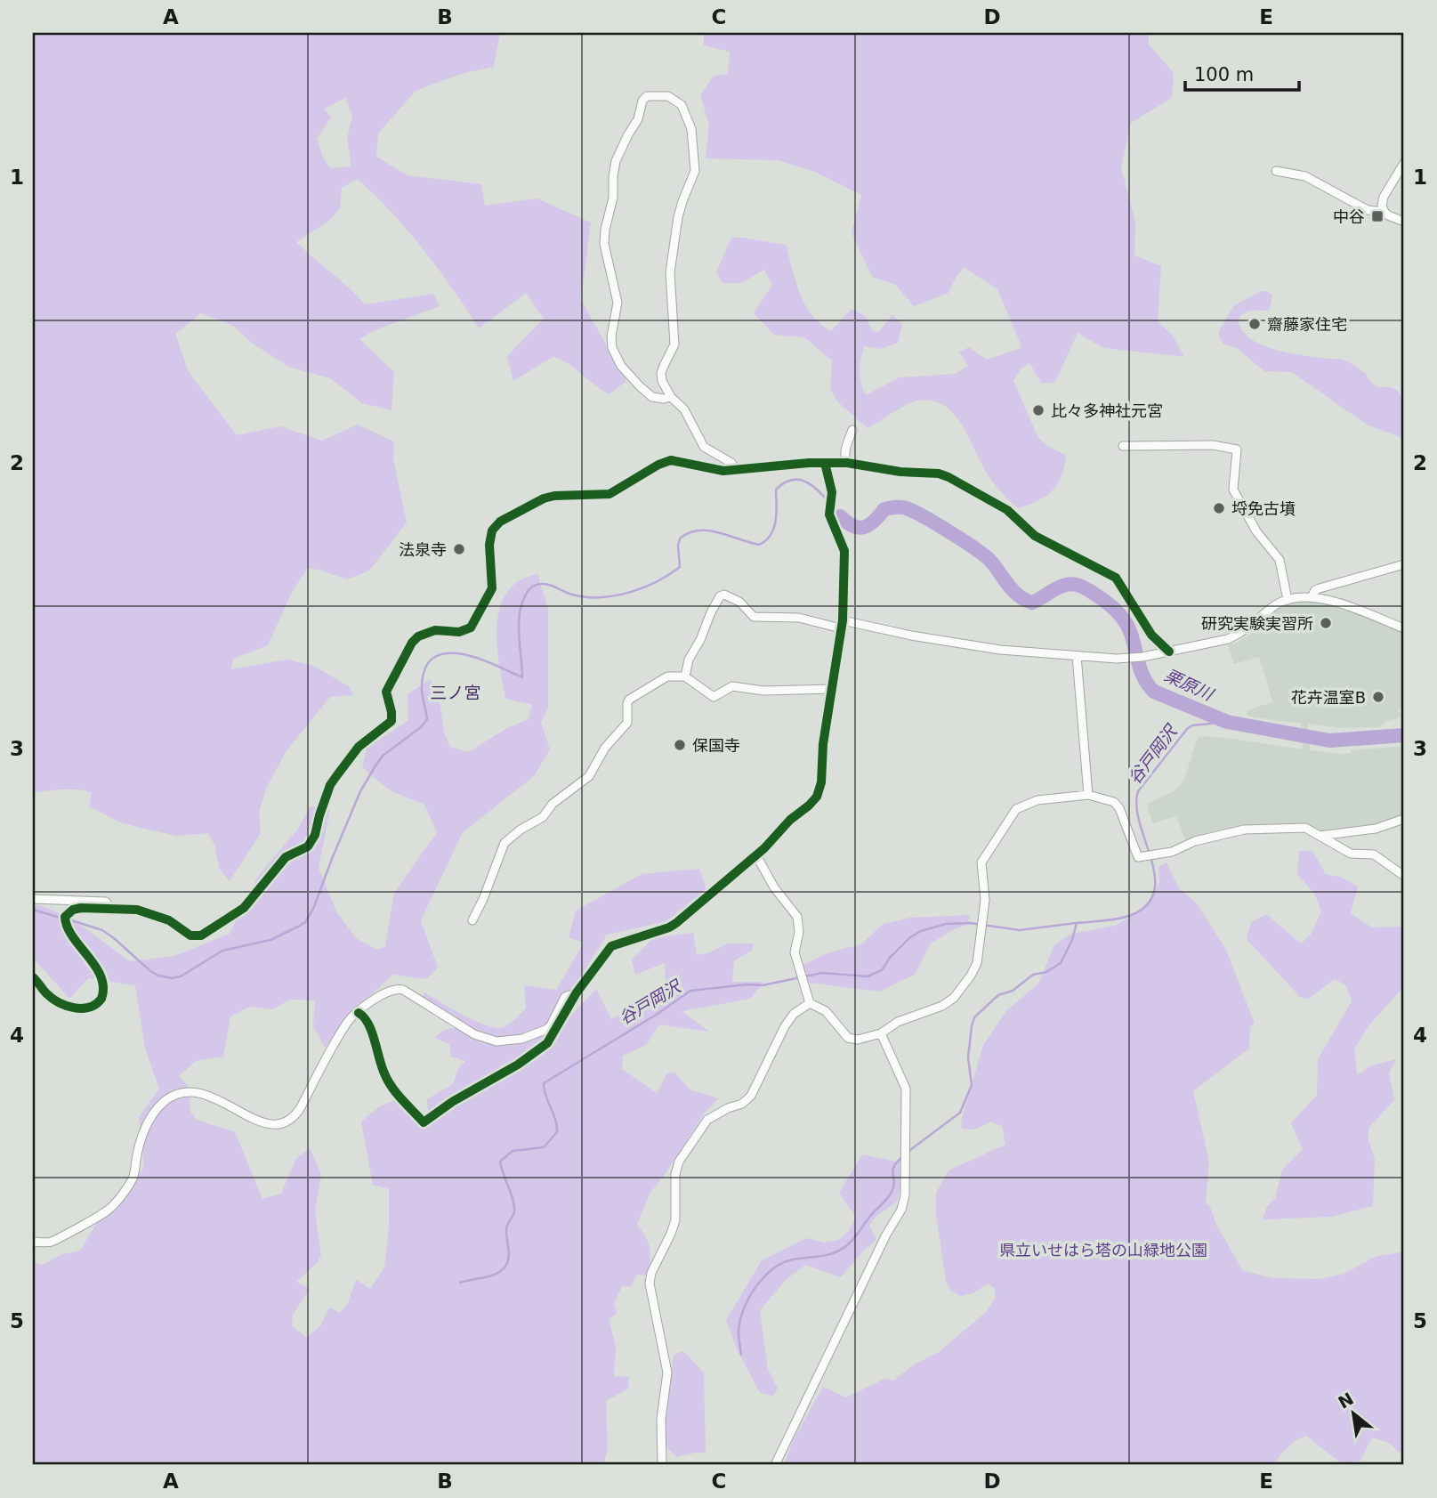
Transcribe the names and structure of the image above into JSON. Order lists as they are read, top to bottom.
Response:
{
  "districts": ["三ノ宮"],
  "water": ["栗原川", "谷戸岡沢"],
  "parks": ["県立いせはら塔の山緑地公園"],
  "places": {
    "transit": ["中谷"],
    "other": [
      "齋藤家住宅",
      "比々多神社元宮",
      "埒免古墳",
      "法泉寺",
      "研究実験実習所",
      "花卉温室B",
      "保国寺"
    ]
  },
  "scale_bar": "100 m",
  "north": "top left",
  "grid": {
    "columns": [
      "A",
      "B",
      "C",
      "D",
      "E"
    ],
    "rows": [
      "1",
      "2",
      "3",
      "4",
      "5"
    ]
  }
}
